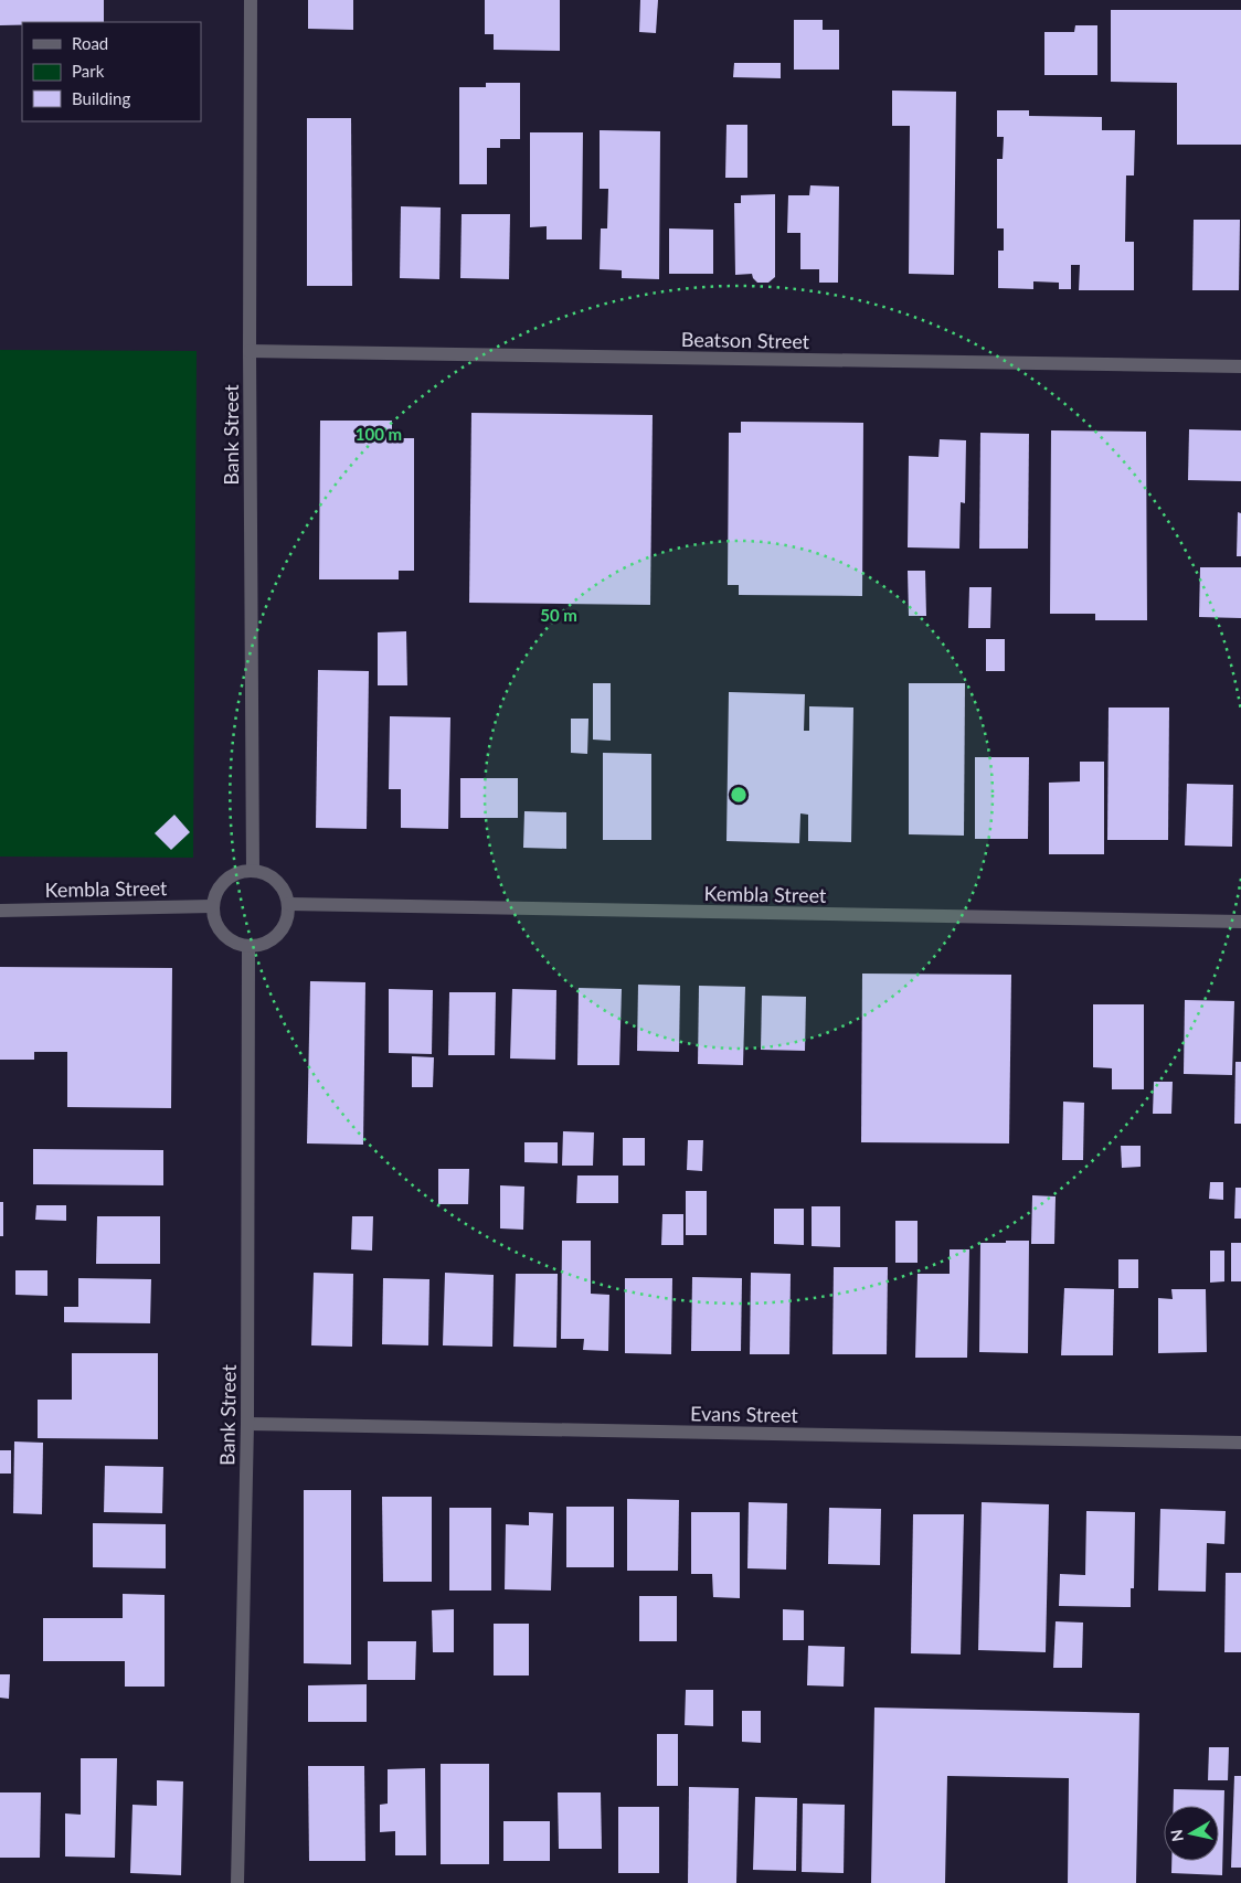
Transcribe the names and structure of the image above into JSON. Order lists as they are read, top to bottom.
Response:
{
  "streets": {
    "street": [
      "Beatson Street",
      "Bank Street",
      "Kembla Street",
      "Evans Street"
    ]
  },
  "crossings": [
    ["Beatson Street", "Bank Street"],
    ["Bank Street", "Kembla Street"],
    ["Bank Street", "Evans Street"]
  ],
  "legend": ["Road", "Park", "Building"],
  "north": "left",
  "rings": ["100 m", "50 m"]
}
